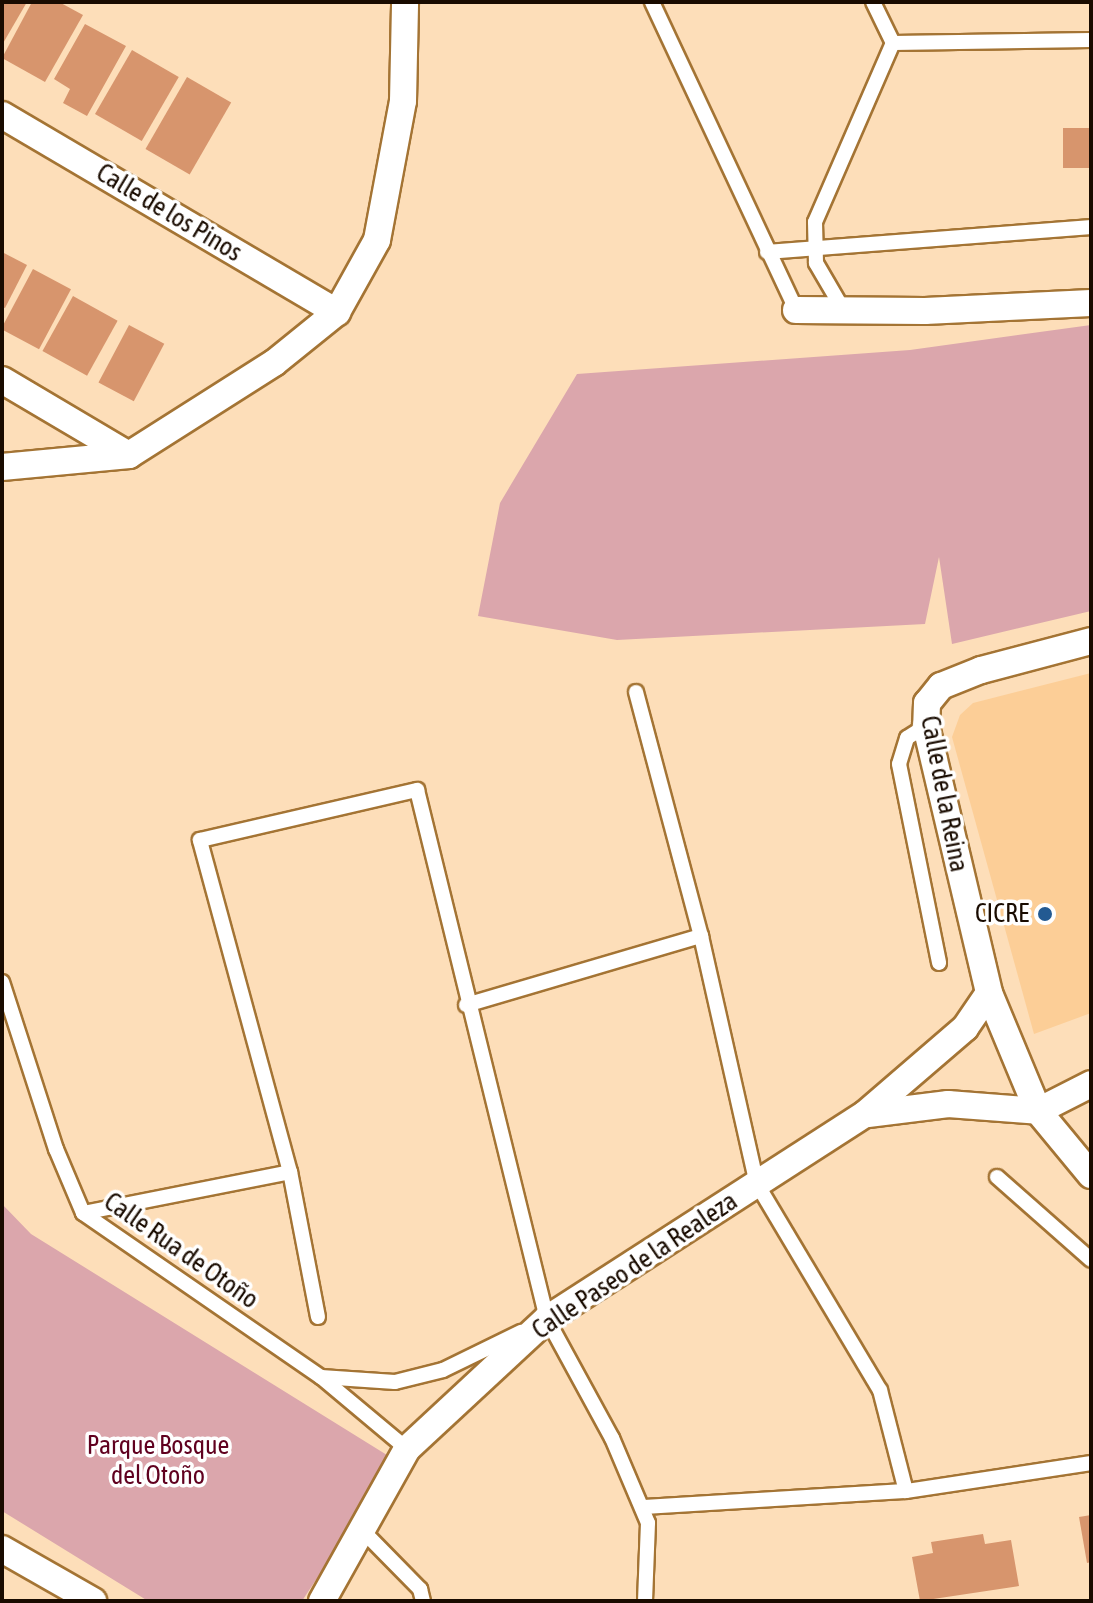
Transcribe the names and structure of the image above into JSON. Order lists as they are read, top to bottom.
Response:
{
  "streets": {
    "street": ["Calle de los Pinos", "Calle de la Reina", "Calle Paseo de la Realeza"],
    "lane": ["Calle Rua de Otoño"]
  },
  "crossings": [
    ["Calle de la Reina", "Calle Paseo de la Realeza"],
    ["Calle Rua de Otoño", "Calle Paseo de la Realeza"]
  ],
  "parks": ["Parque Bosque del Otoño"],
  "places": ["CICRE"]
}
